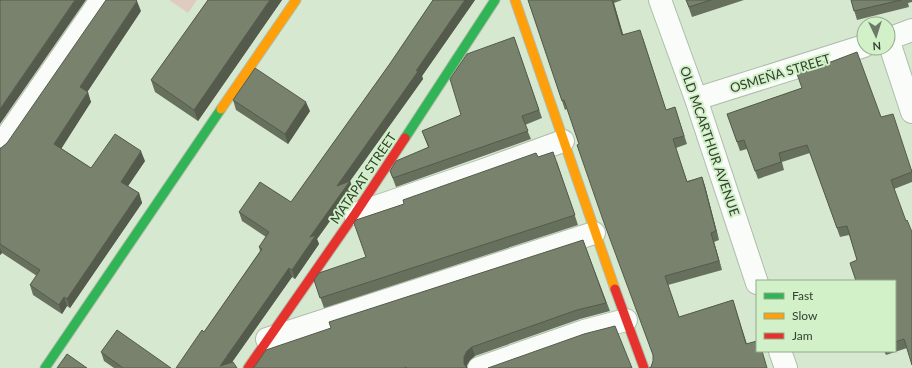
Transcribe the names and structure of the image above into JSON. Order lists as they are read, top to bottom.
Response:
{
  "streets": {
    "street": ["OSMEÑA STREET", "OLD MCARTHUR AVENUE", "MATAPAT STREET"]
  },
  "crossings": [
    ["OSMEÑA STREET", "OLD MCARTHUR AVENUE"]
  ],
  "legend": ["Fast", "Slow", "Jam"],
  "north": "bottom"
}
